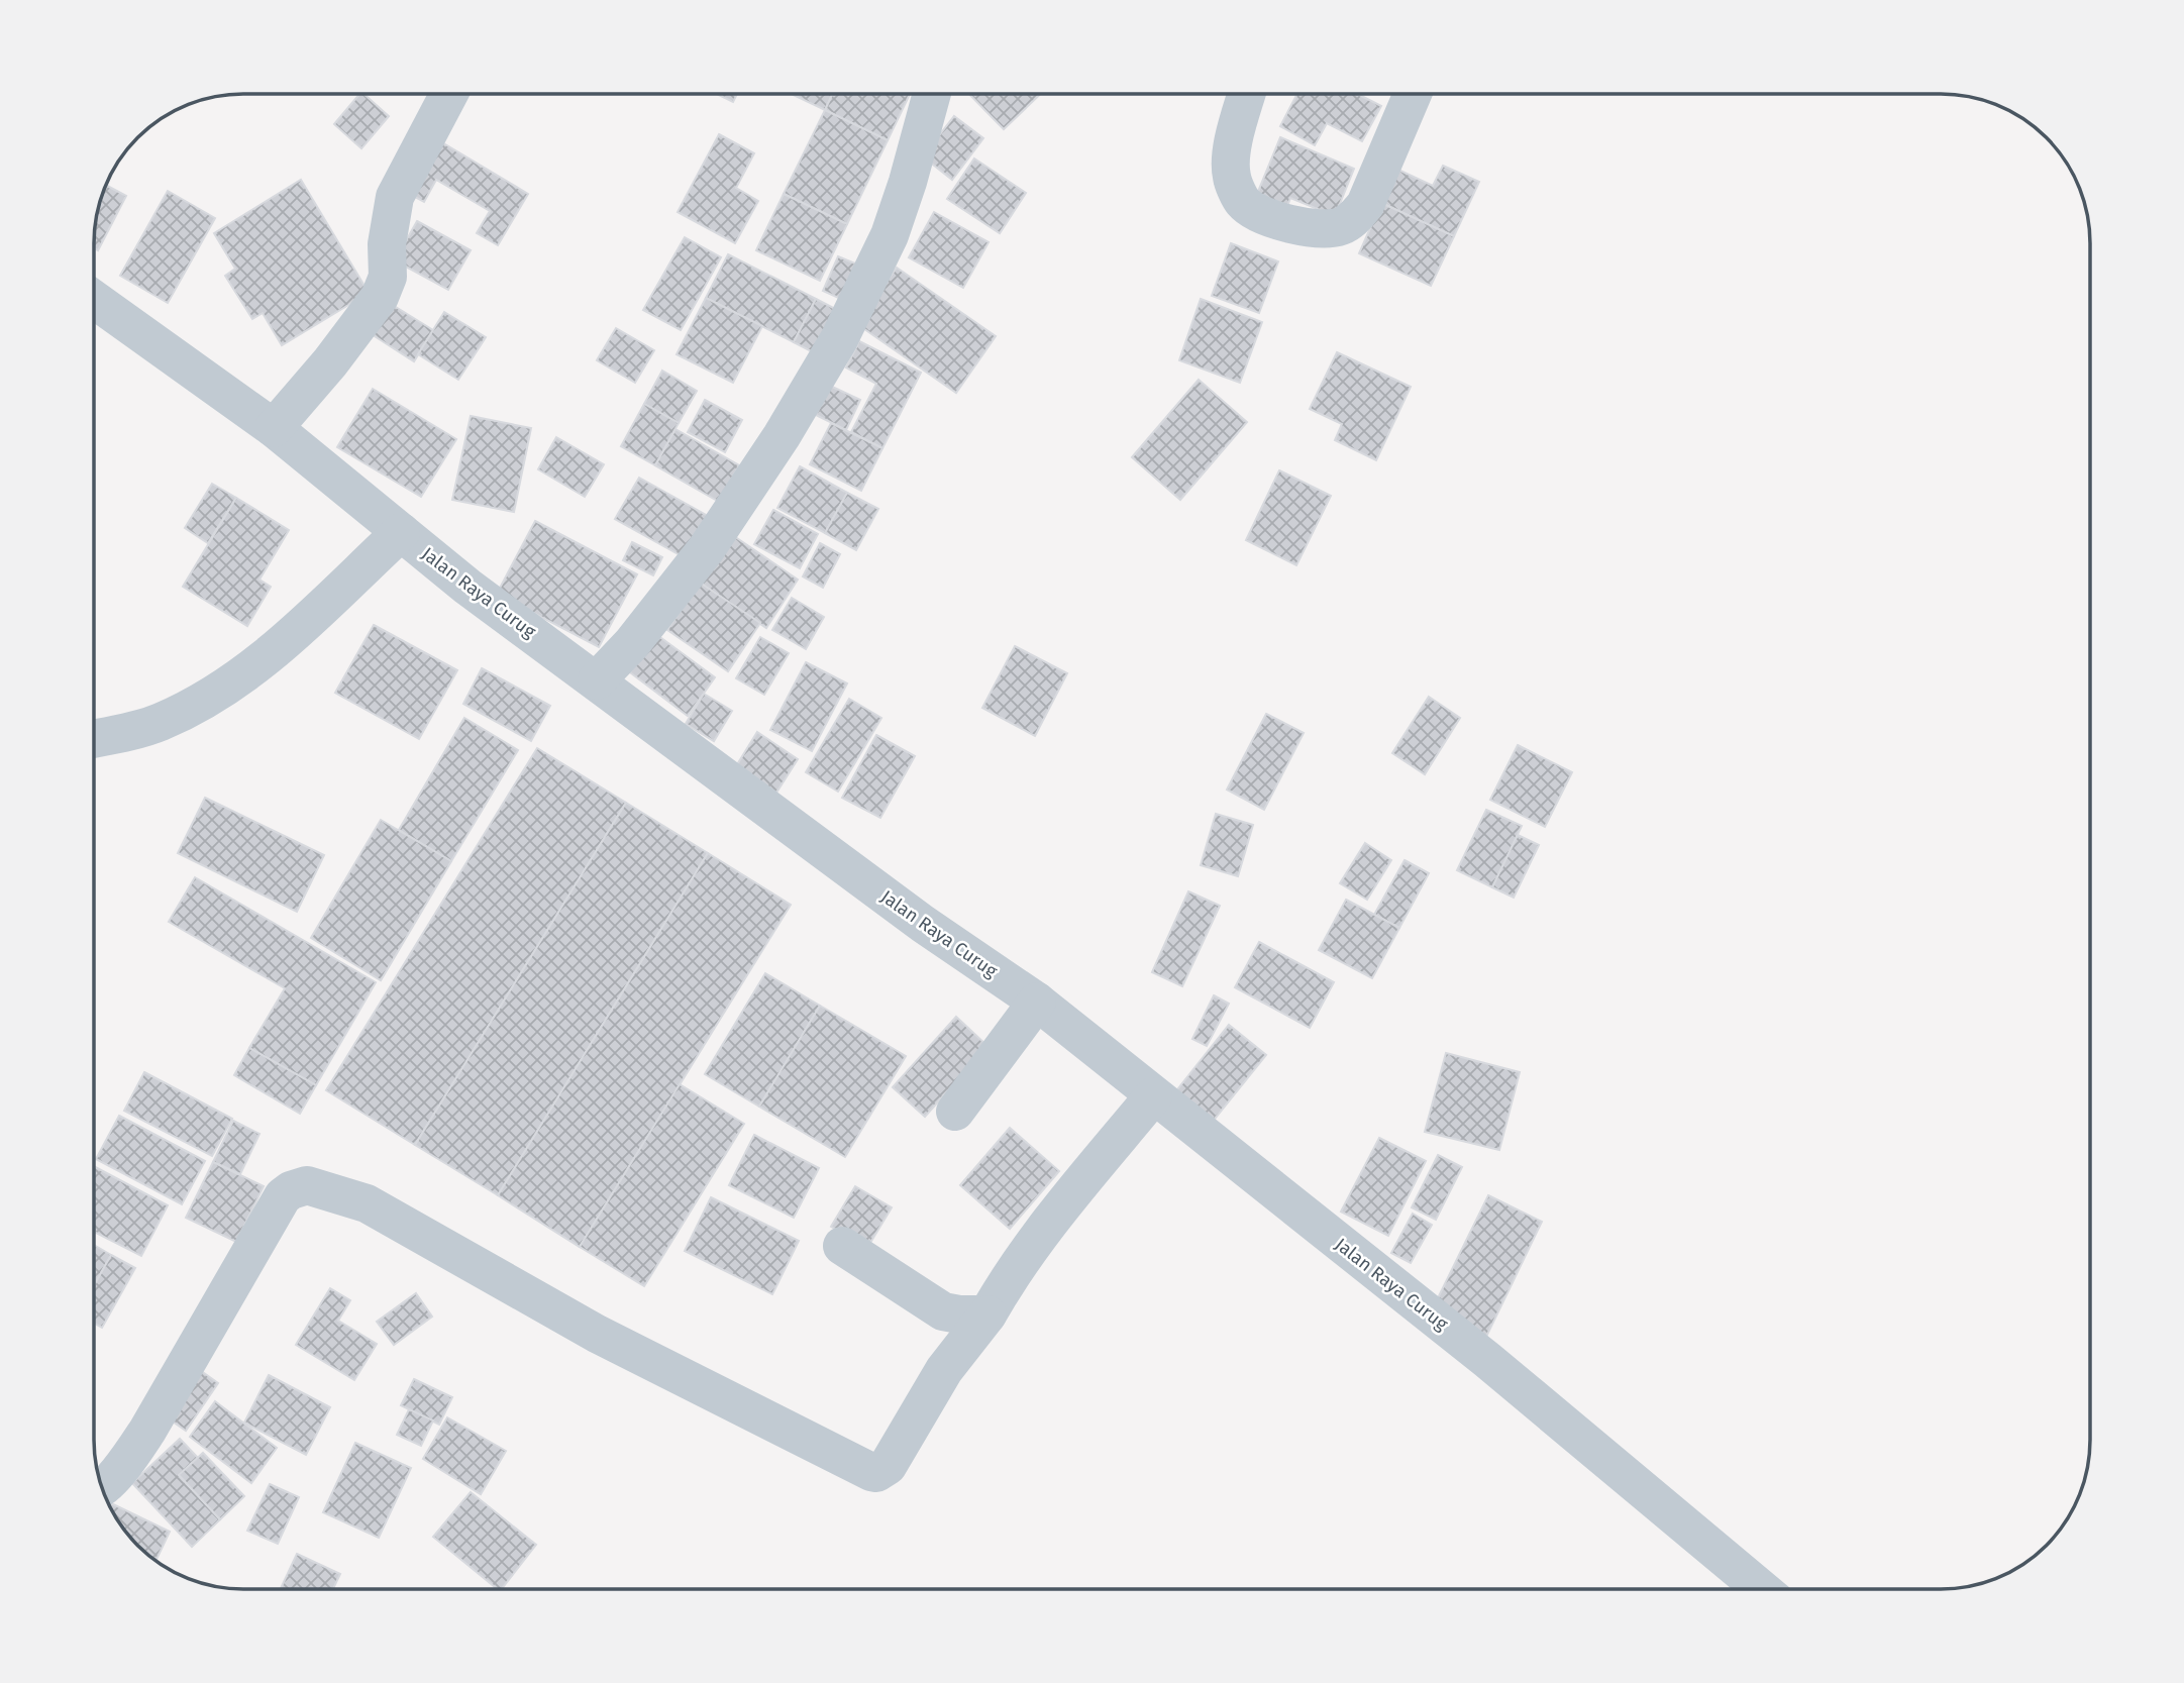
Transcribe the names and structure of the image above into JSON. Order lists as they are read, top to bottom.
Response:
{
  "streets": {
    "street": ["Jalan Raya Curug"]
  }
}
